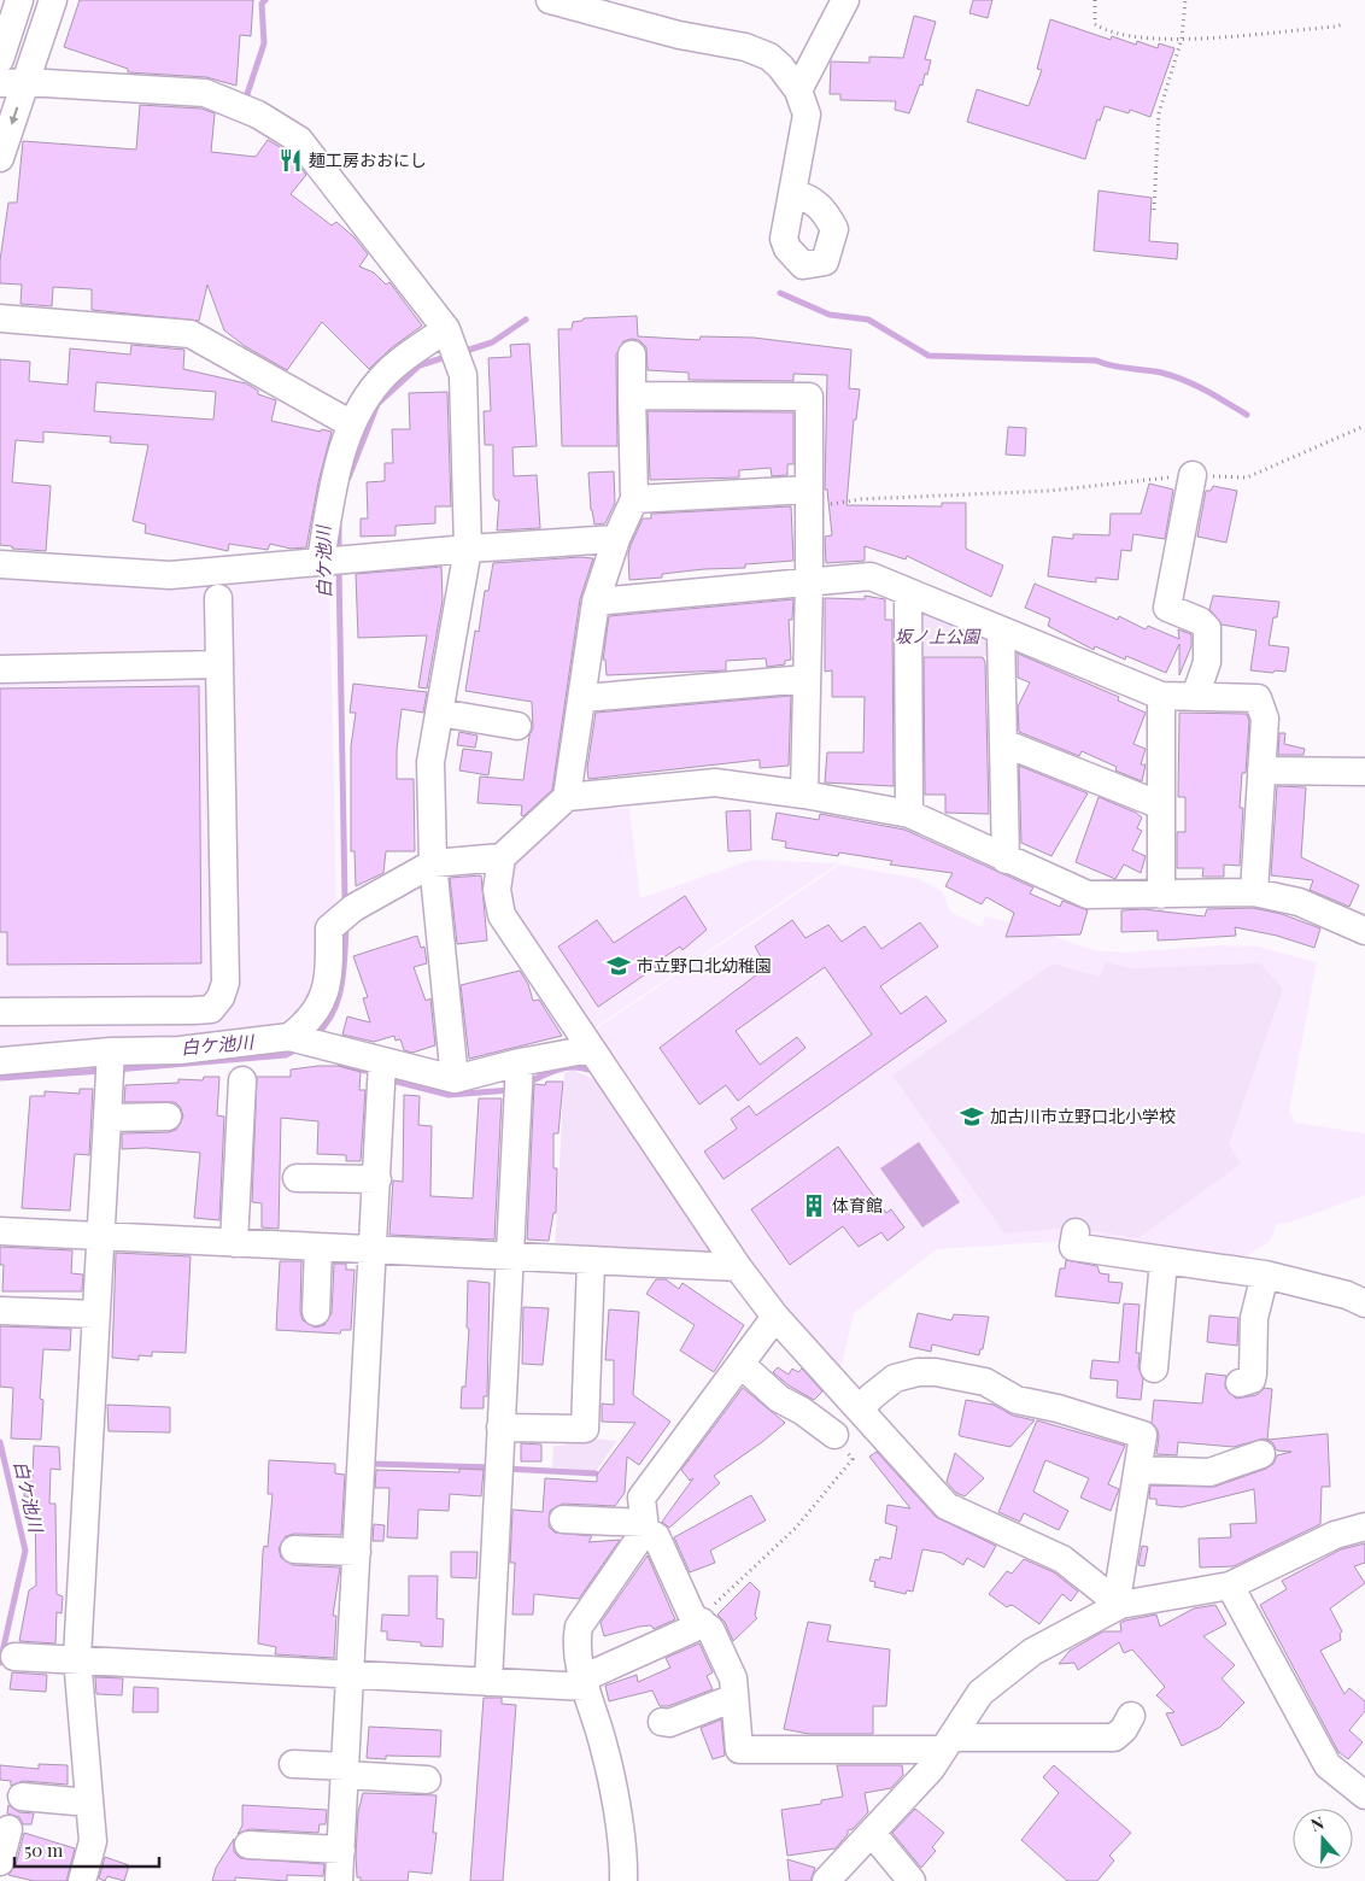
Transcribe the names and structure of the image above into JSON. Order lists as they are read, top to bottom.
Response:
{
  "water": ["白ケ池川"],
  "parks": ["坂ノ上公園"],
  "places": {
    "restaurant": ["麺工房おおにし"],
    "school or university": ["市立野口北幼稚園", "加古川市立野口北小学校"],
    "building": ["体育館"]
  },
  "scale_bar": "50 m",
  "north": "top"
}
